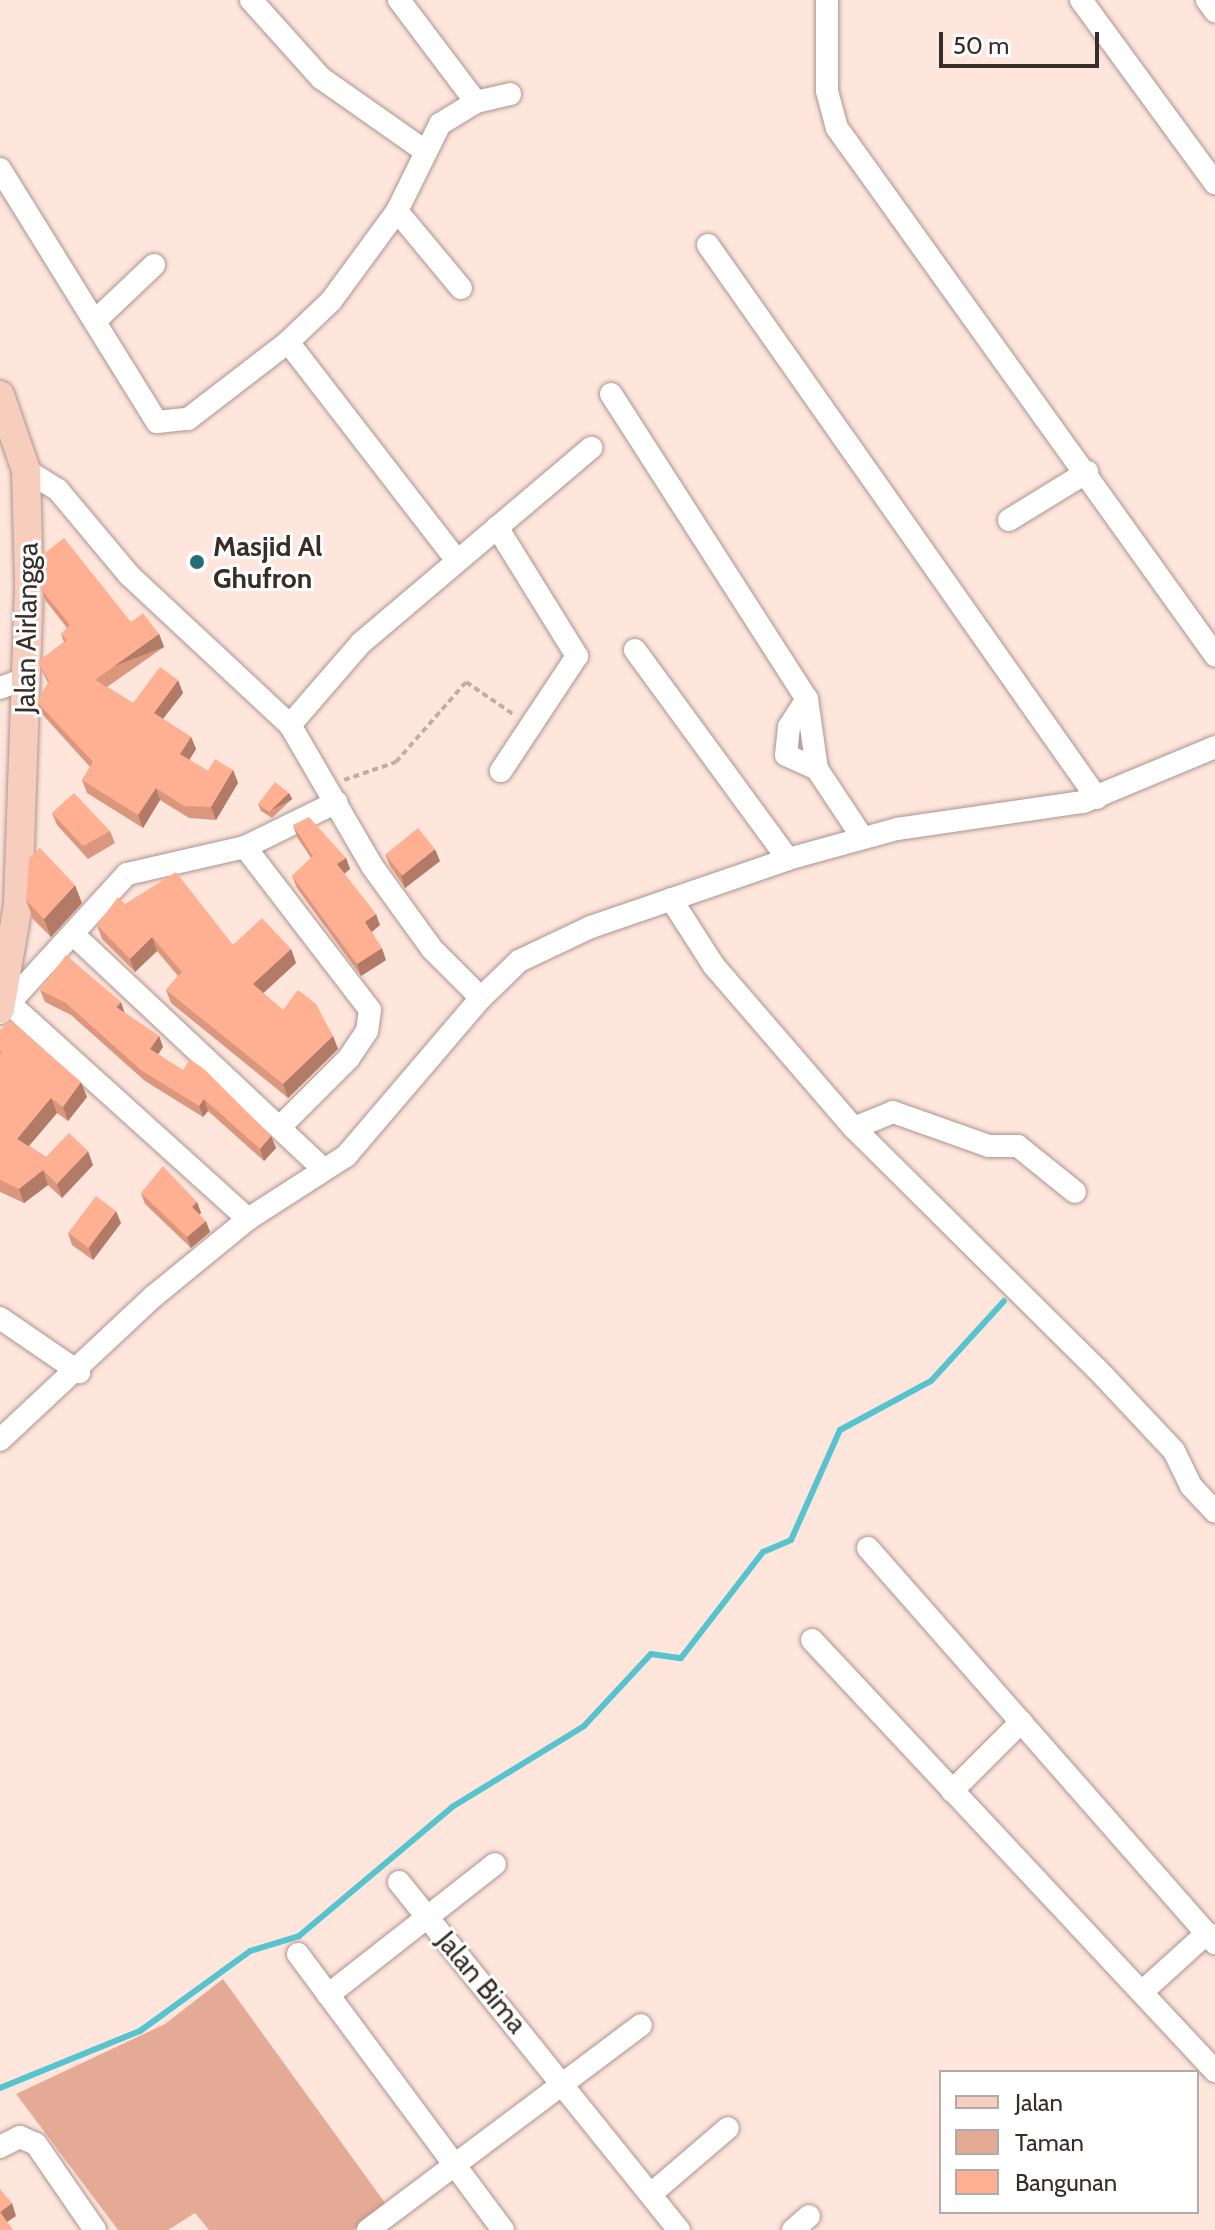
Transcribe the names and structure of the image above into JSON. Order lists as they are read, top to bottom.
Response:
{
  "streets": {
    "main road": ["Jalan Airlangga"],
    "street": ["Jalan Bima"]
  },
  "places": ["Masjid Al Ghufron"],
  "legend": ["Jalan", "Taman", "Bangunan"],
  "scale_bar": "50 m"
}
